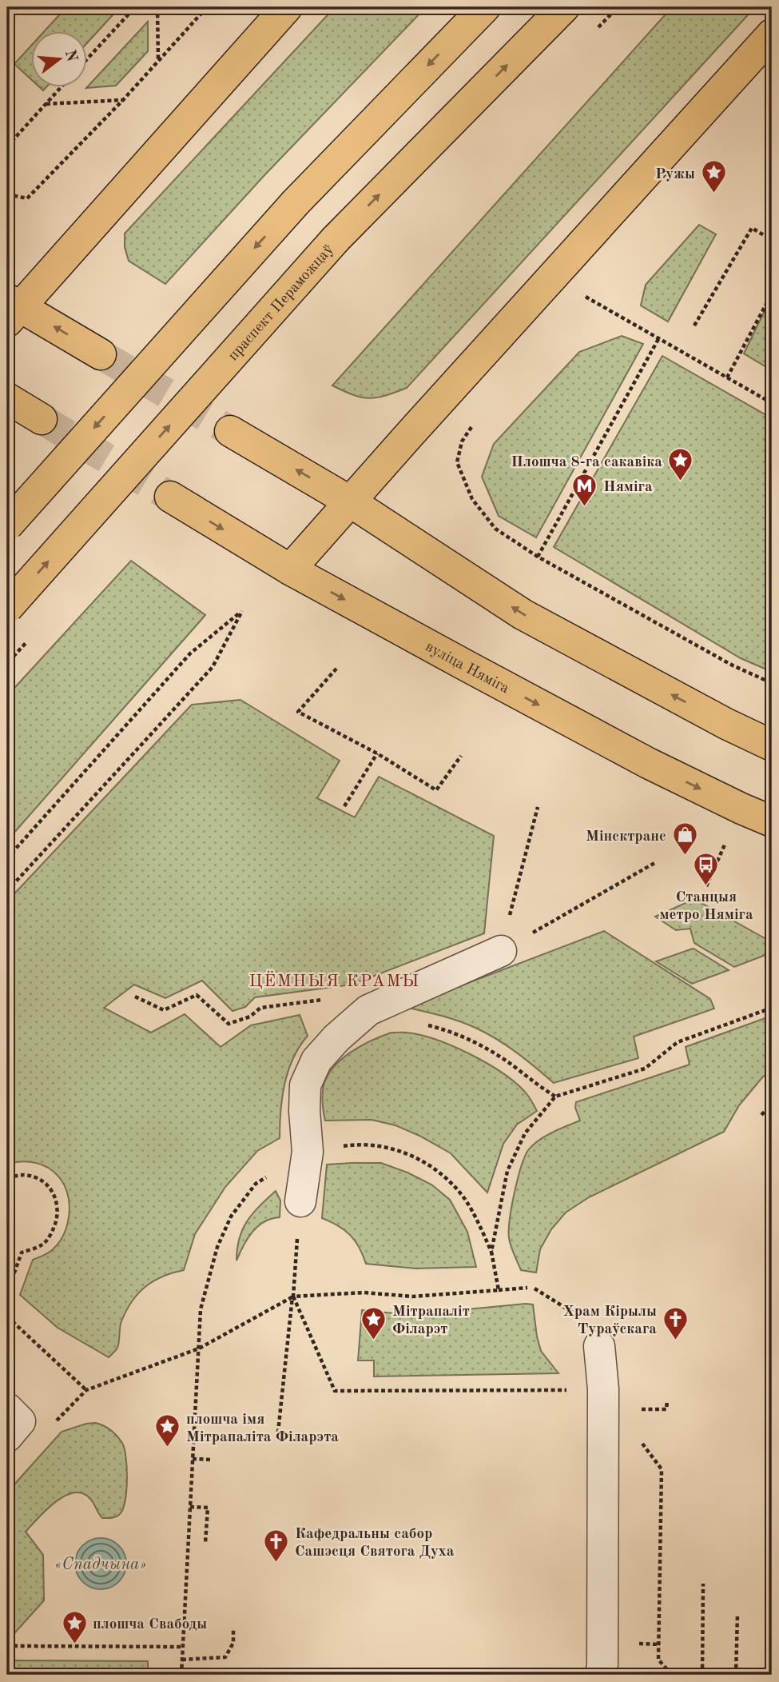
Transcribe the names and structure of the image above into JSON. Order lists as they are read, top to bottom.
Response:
{
  "streets": {
    "main road": ["праспект Пераможцаў", "вуліца Няміга"]
  },
  "districts": ["ЦЁМНЫЯ КРАМЫ"],
  "water": ["«Спадчына»"],
  "places": {
    "place": [
      "Ружы",
      "Плошча 8-га сакавіка",
      "Мітрапаліт Філарэт",
      "плошча імя Мітрапаліта Філарэта",
      "плошча Свабоды"
    ],
    "metro station": ["Няміга"],
    "shop": ["Мінсктранс"],
    "bus stop": ["Станцыя метро Няміга"],
    "church": ["Храм Кірылы Тураўскага", "Кафедральны сабор Сашэсця Святога Духа"]
  },
  "north": "right"
}
